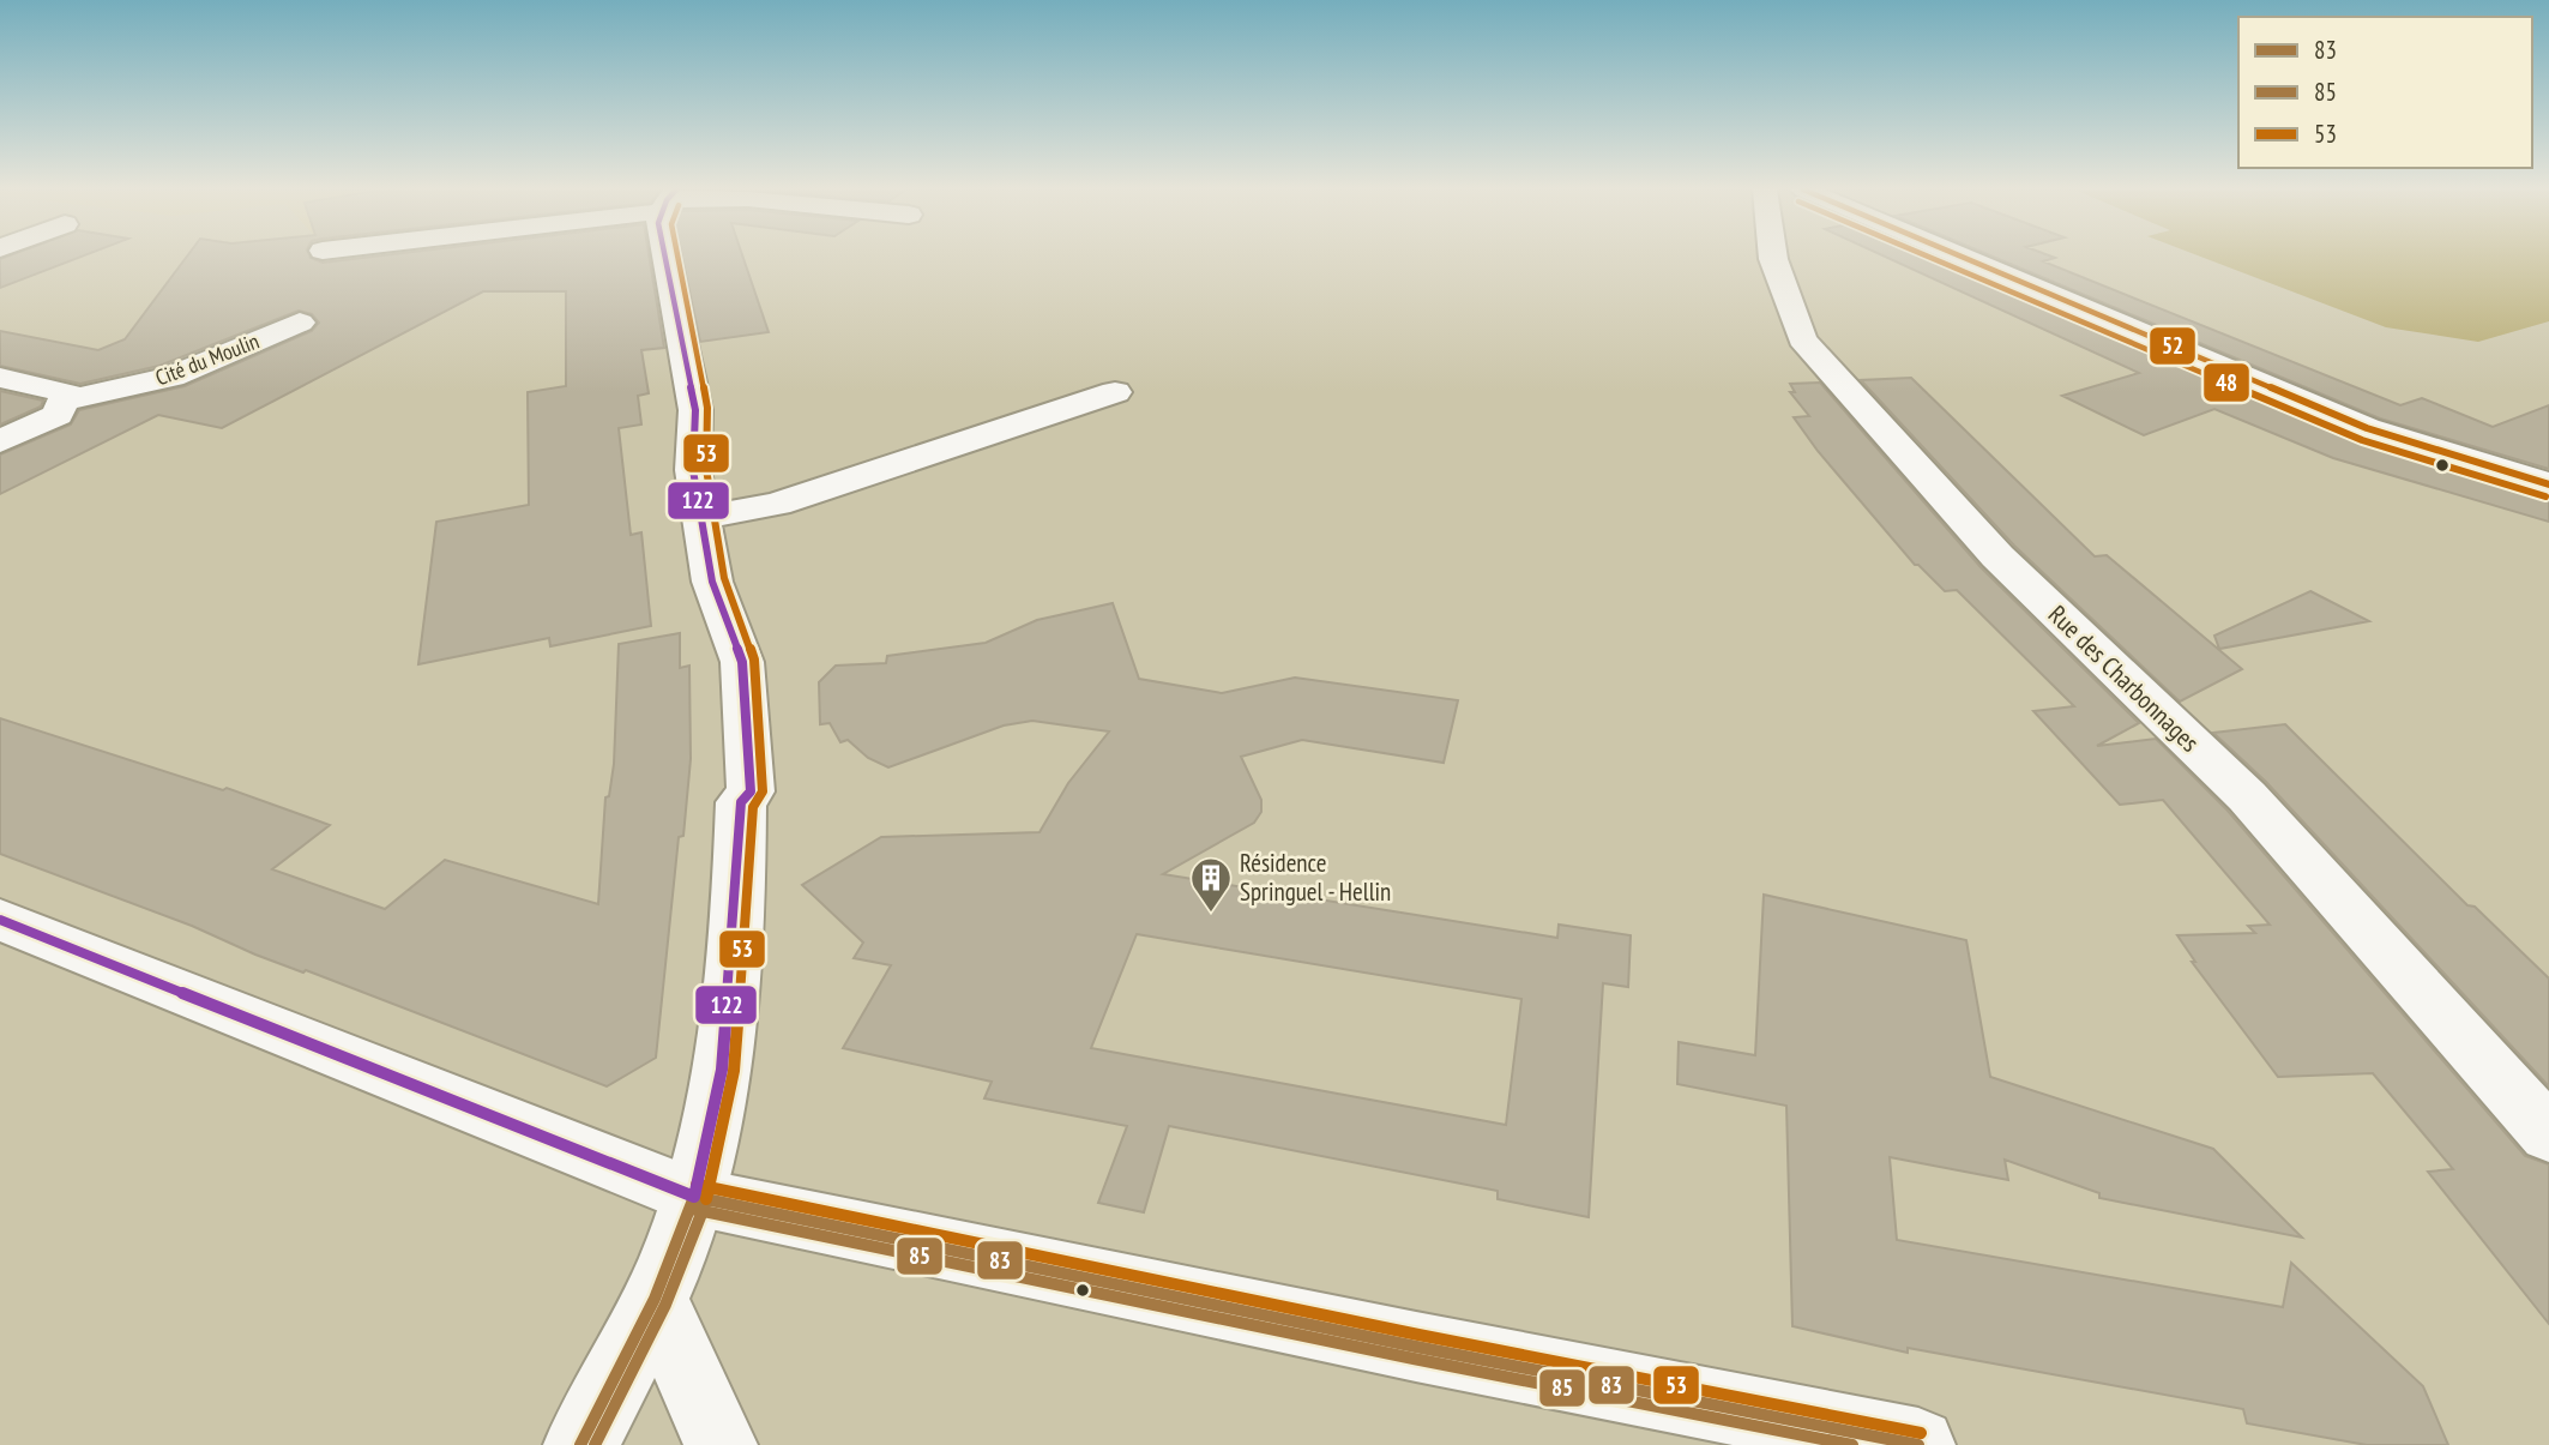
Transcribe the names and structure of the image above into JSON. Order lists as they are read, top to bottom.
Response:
{
  "streets": {
    "street": ["Cité du Moulin", "Rue des Charbonnages"]
  },
  "places": {
    "building": ["Résidence Springuel - Hellin"]
  },
  "lines": [
    "transit line 53",
    "transit line 122",
    "transit line 52",
    "transit line 48",
    "transit line 83",
    "transit line 85"
  ],
  "legend": ["83", "85", "53"]
}
